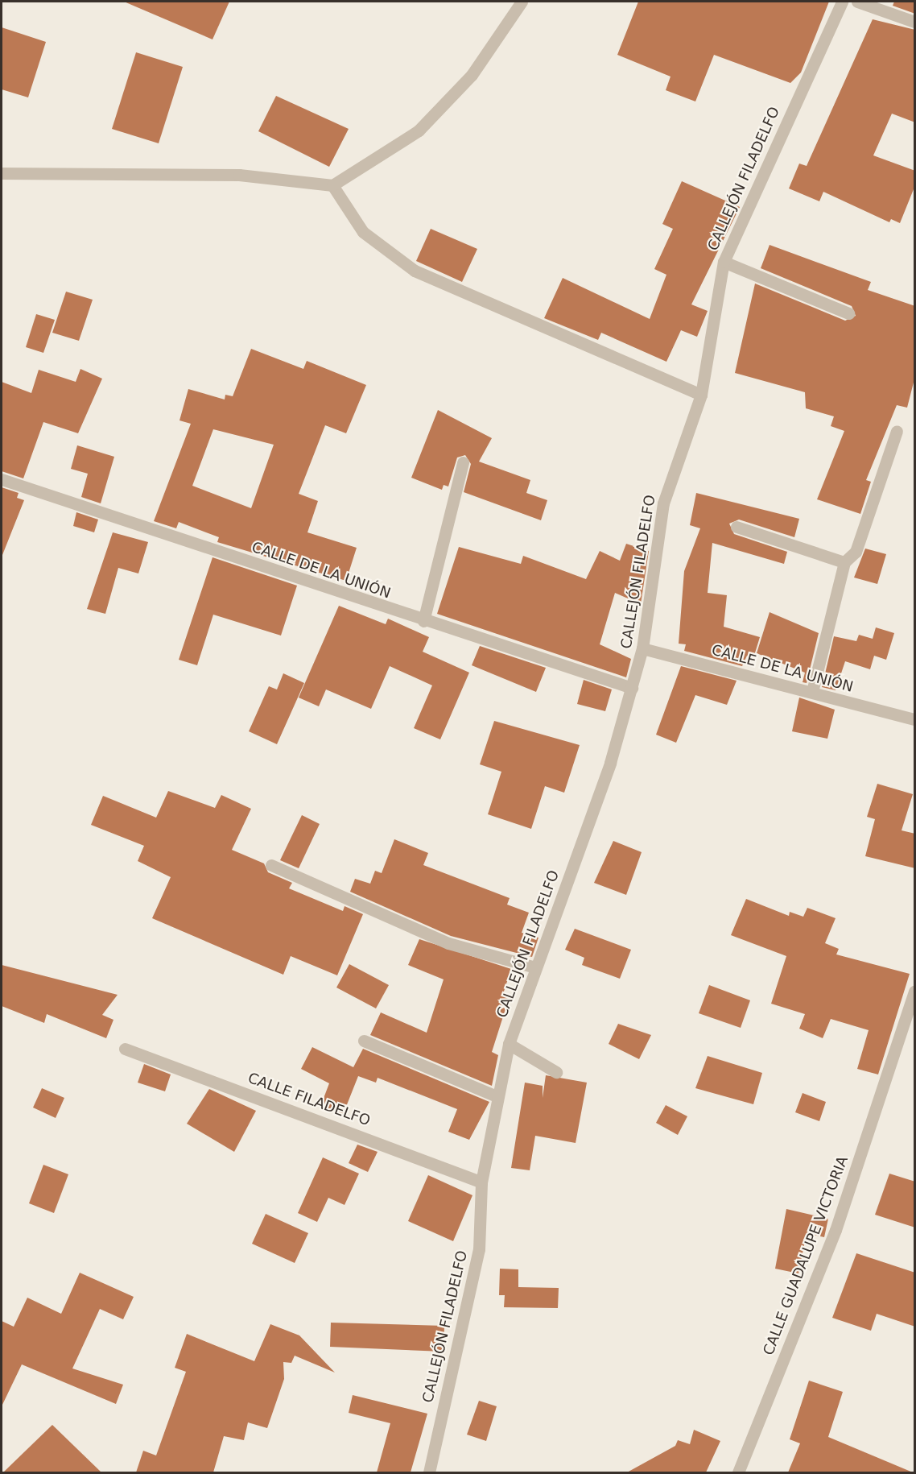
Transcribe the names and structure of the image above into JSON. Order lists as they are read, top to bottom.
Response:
{
  "streets": {
    "street": [
      "CALLEJÓN FILADELFO",
      "CALLE DE LA UNIÓN",
      "CALLE FILADELFO",
      "CALLE GUADALUPE VICTORIA"
    ]
  },
  "crossings": [
    ["CALLEJÓN FILADELFO", "CALLE DE LA UNIÓN"],
    ["CALLEJÓN FILADELFO", "CALLE FILADELFO"]
  ]
}
